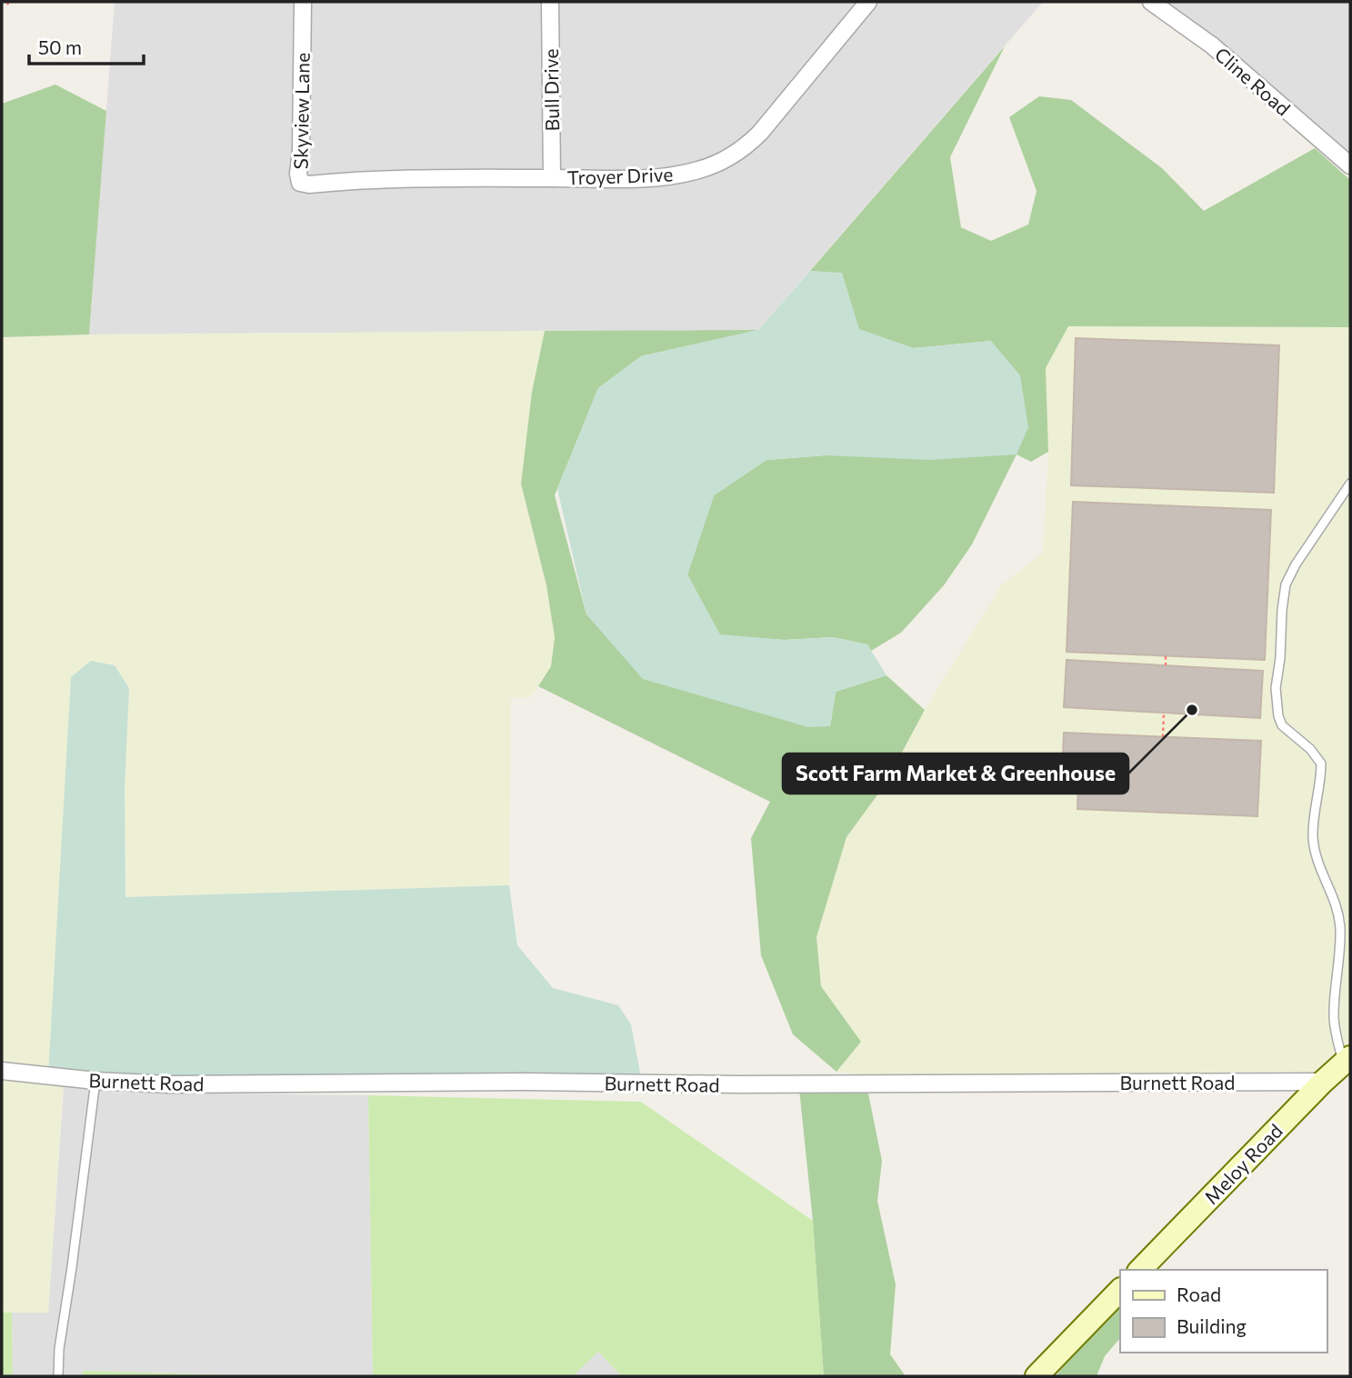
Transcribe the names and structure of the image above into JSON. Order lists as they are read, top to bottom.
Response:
{
  "streets": {
    "street": [
      "Cline Road",
      "Bull Drive",
      "Skyview Lane",
      "Troyer Drive",
      "Burnett Road",
      "Meloy Road"
    ]
  },
  "crossings": [
    ["Bull Drive", "Troyer Drive"],
    ["Skyview Lane", "Troyer Drive"],
    ["Burnett Road", "Meloy Road"]
  ],
  "places": ["Scott Farm Market & Greenhouse"],
  "legend": ["Road", "Building"],
  "scale_bar": "50 m"
}
